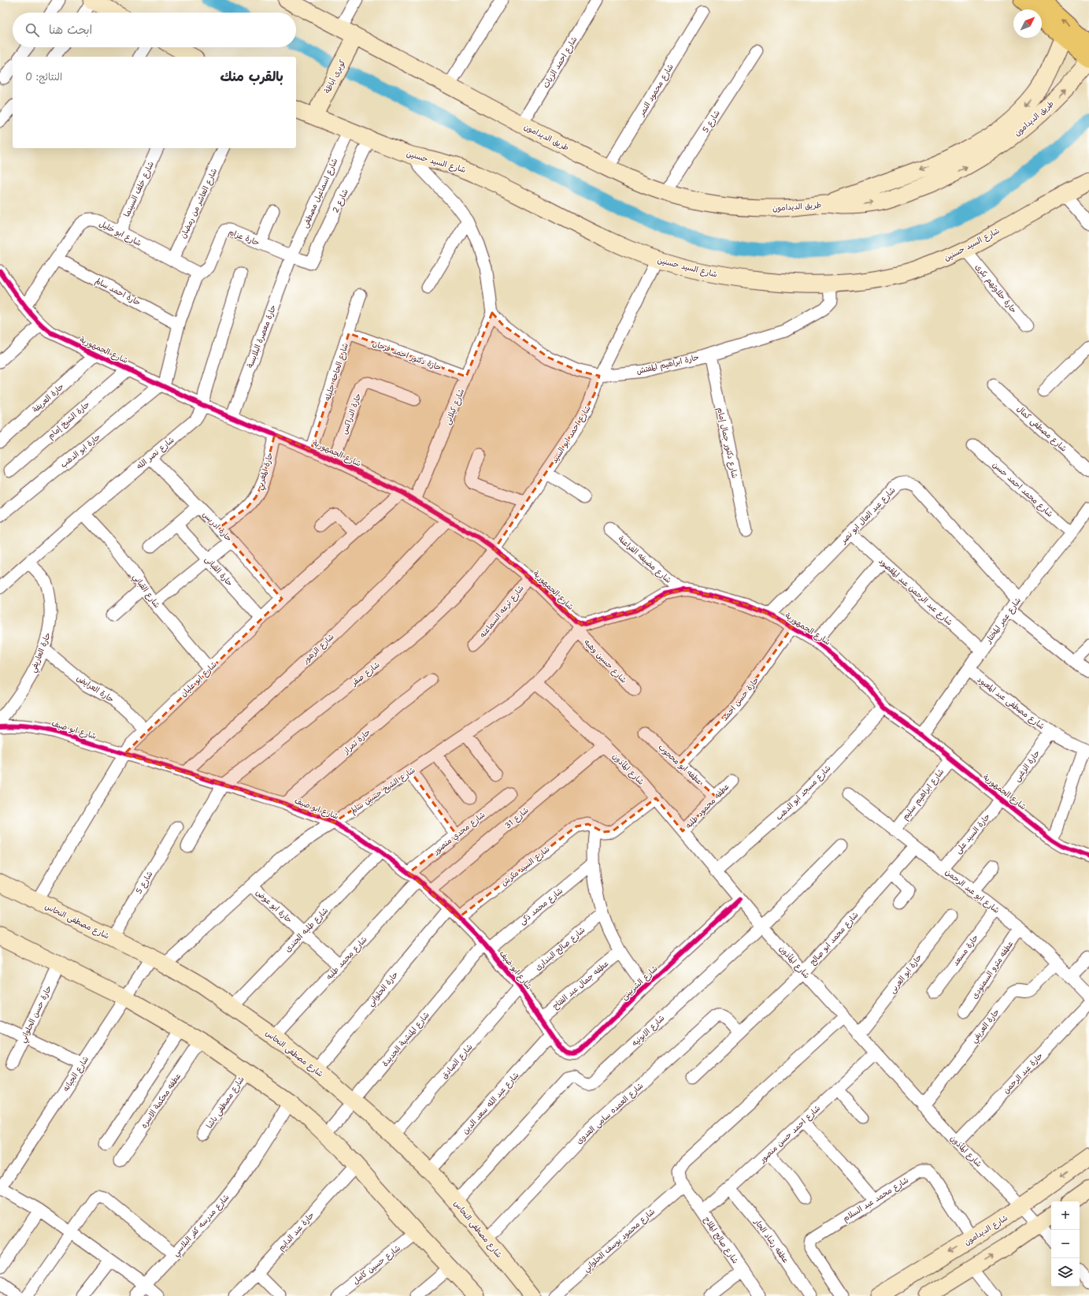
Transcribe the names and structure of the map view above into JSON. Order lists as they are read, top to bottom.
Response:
{
  "streets": {
    "street": [
      "شارع احمد الزيات",
      "كوبرى أباظة",
      "شارع محمود النمر",
      "طريق الديدامون",
      "شارع 5",
      "شارع السيد حسنين",
      "شارع خلف السينما",
      "شارع اسماعيل مصطفى",
      "شارع 2",
      "شارع العاشر من رمضان",
      "شارع ابو خليل",
      "حارة عزام",
      "حارة حلاوتهم بكرى",
      "حارة احمد سالم",
      "حارة معصرة البلابسة",
      "شارع الجمهورية",
      "حارة دكتور احمد فرحان",
      "حارة ابراهيم المفتش",
      "شارع الحاجه جليله",
      "حارة العريفة",
      "شارع كيلانى",
      "حارة الدراكس",
      "حارة الشيخ إمام",
      "شارع مصطفى كمال",
      "شارع احمد ابو السيد",
      "شارع دكتور جمال إمام",
      "حارة ابو الدهب",
      "شارع نصر الله",
      "حارة المغربي",
      "شارع محمد احمد حسن",
      "شارع عبد العال ابو نصر",
      "حارة ادريس",
      "شارع مضيفه الفراعنة",
      "حارة القبانى",
      "شارع القباني",
      "شارع عبد الرحمن عبد المقصود",
      "شارع ترعه السماعنه",
      "شارع عمر المختار",
      "شارع الزهور",
      "حارة العاريفي",
      "شارع حسين وهبه",
      "شارع صقر",
      "شارع ابو عليان",
      "حارة العرايض",
      "حارة حسن احمد",
      "شارع مصطفى عبد المعبود",
      "شارع ابو ضيف",
      "حارة تمراز",
      "عطفه ابو محجوب",
      "حارة الزغبى",
      "شارع المأذون",
      "شارع الشيخ حسين سالم",
      "شارع مسجد ابو الدهب",
      "شارع ابراهيم سليم",
      "عطفه محمود طلبه",
      "شارع 31",
      "شارع مجدي منصور",
      "حارة السيد على",
      "شارع السيد مكرش",
      "شارع ابو عبد الرحمن",
      "حارة ابو عوض",
      "شارع محمد ذكى",
      "شارع مصطفى النحاس",
      "شارع طلبه الجندى",
      "شارع محمد ابو صالح",
      "شارع صالح البندارى",
      "حارة مسعد",
      "شارع محمد طلبه",
      "عطفه مترو السمنودى",
      "حارة ابو العربى",
      "شارع الشربينى",
      "عطفه جمال عبد الفتاح",
      "حارة الحلواني",
      "حارة حسن الحلواني",
      "حارة العريفي",
      "شارع الابونيه",
      "شارع المنشية الجديدة",
      "شارع الصادق",
      "حارة عبد الرحمن",
      "شارع الجبانه",
      "عطفه محكمة الاسره",
      "شارع مصطفى باشا",
      "شارع عبد الله سعد الدين",
      "شارع العمده سامى العدوى",
      "شارع احمد حسن منصور",
      "شارع محمد عبد السلام",
      "شارع مدرسه كفر البلاسي",
      "شارع الديدامون",
      "حارة عبد الدايم",
      "شارع محمود يوسف الحلواني",
      "شارع صالح الملاح",
      "عطفه رشاد الجار",
      "شارع حسين كامل"
    ]
  },
  "crossings": [
    ["شارع احمد الزيات", "طريق الديدامون"],
    ["كوبرى أباظة", "طريق الديدامون"],
    ["كوبرى أباظة", "شارع السيد حسنين"],
    ["شارع محمود النمر", "طريق الديدامون"],
    ["طريق الديدامون", "شارع 5"],
    ["شارع 5", "شارع مصطفى النحاس"],
    ["شارع السيد حسنين", "شارع اسماعيل مصطفى"],
    ["شارع السيد حسنين", "شارع 2"],
    ["شارع السيد حسنين", "حارة حلاوتهم بكرى"],
    ["شارع السيد حسنين", "حارة ابراهيم المفتش"],
    ["شارع السيد حسنين", "شارع احمد ابو السيد"],
    ["شارع خلف السينما", "شارع ابو خليل"],
    ["شارع اسماعيل مصطفى", "حارة عزام"],
    ["شارع اسماعيل مصطفى", "حارة معصرة البلابسة"],
    ["شارع 2", "حارة عزام"],
    ["شارع العاشر من رمضان", "شارع ابو خليل"],
    ["شارع ابو خليل", "حارة عزام"],
    ["شارع ابو خليل", "حارة احمد سالم"],
    ["شارع ابو خليل", "شارع الجمهورية"],
    ["حارة عزام", "حارة احمد سالم"],
    ["حارة عزام", "حارة معصرة البلابسة"],
    ["حارة عزام", "شارع الجمهورية"],
    ["حارة عزام", "حارة ابو الدهب"],
    ["حارة معصرة البلابسة", "شارع الجمهورية"],
    ["شارع الجمهورية", "شارع الحاجه جليله"],
    ["شارع الجمهورية", "حارة العريفة"],
    ["شارع الجمهورية", "شارع كيلانى"],
    ["شارع الجمهورية", "حارة الدراكس"],
    ["شارع الجمهورية", "حارة الشيخ إمام"],
    ["شارع الجمهورية", "شارع احمد ابو السيد"],
    ["شارع الجمهورية", "حارة ابو الدهب"],
    ["شارع الجمهورية", "شارع نصر الله"],
    ["شارع الجمهورية", "حارة المغربي"],
    ["شارع الجمهورية", "شارع عبد العال ابو نصر"],
    ["شارع الجمهورية", "شارع مضيفه الفراعنة"],
    ["شارع الجمهورية", "شارع ترعه السماعنه"],
    ["شارع الجمهورية", "شارع عمر المختار"],
    ["شارع الجمهورية", "شارع الزهور"],
    ["شارع الجمهورية", "شارع حسين وهبه"],
    ["شارع الجمهورية", "شارع صقر"],
    ["شارع الجمهورية", "شارع ابو عليان"],
    ["شارع الجمهورية", "حارة حسن احمد"],
    ["شارع الجمهورية", "حارة الزغبى"],
    ["شارع الجمهورية", "شارع الشيخ حسين سالم"],
    ["شارع الجمهورية", "شارع مسجد ابو الدهب"],
    ["شارع الجمهورية", "شارع ابراهيم سليم"],
    ["شارع الجمهورية", "حارة السيد على"],
    ["حارة دكتور احمد فرحان", "شارع الحاجه جليله"],
    ["حارة دكتور احمد فرحان", "شارع كيلانى"],
    ["حارة ابراهيم المفتش", "شارع كيلانى"],
    ["حارة ابراهيم المفتش", "شارع احمد ابو السيد"],
    ["حارة ابراهيم المفتش", "شارع دكتور جمال إمام"],
    ["شارع احمد ابو السيد", "شارع صقر"],
    ["شارع نصر الله", "حارة ادريس"],
    ["شارع نصر الله", "شارع القباني"],
    ["شارع نصر الله", "حارة العاريفي"],
    ["حارة المغربي", "حارة ادريس"],
    ["شارع محمد احمد حسن", "شارع عمر المختار"],
    ["شارع عبد العال ابو نصر", "شارع عبد الرحمن عبد المقصود"],
    ["شارع عبد العال ابو نصر", "شارع عمر المختار"],
    ["حارة ادريس", "شارع ابو عليان"],
    ["حارة القبانى", "شارع ابو عليان"],
    ["شارع القباني", "شارع ابو عليان"],
    ["شارع عبد الرحمن عبد المقصود", "شارع عمر المختار"],
    ["شارع عمر المختار", "شارع مصطفى عبد المعبود"],
    ["شارع الزهور", "شارع ابو ضيف"],
    ["حارة العاريفي", "حارة العرايض"],
    ["شارع حسين وهبه", "شارع الشيخ حسين سالم"],
    ["شارع صقر", "شارع ابو ضيف"],
    ["شارع ابو عليان", "حارة العرايض"],
    ["شارع ابو عليان", "شارع ابو ضيف"],
    ["شارع ابو عليان", "شارع مصطفى النحاس"],
    ["حارة حسن احمد", "عطفه ابو محجوب"],
    ["شارع مصطفى عبد المعبود", "حارة الزغبى"],
    ["شارع ابو ضيف", "حارة تمراز"],
    ["شارع ابو ضيف", "شارع الشيخ حسين سالم"],
    ["شارع ابو ضيف", "شارع 31"],
    ["شارع ابو ضيف", "شارع مجدي منصور"],
    ["شارع ابو ضيف", "شارع السيد مكرش"],
    ["شارع ابو ضيف", "شارع محمد ذكى"],
    ["شارع ابو ضيف", "شارع طلبه الجندى"],
    ["شارع ابو ضيف", "شارع صالح البندارى"],
    ["شارع ابو ضيف", "شارع محمد طلبه"],
    ["شارع ابو ضيف", "شارع الشربينى"],
    ["شارع ابو ضيف", "عطفه جمال عبد الفتاح"],
    ["شارع ابو ضيف", "حارة الحلواني"],
    ["شارع ابو ضيف", "شارع المنشية الجديدة"],
    ["شارع ابو ضيف", "شارع الصادق"],
    ["شارع ابو ضيف", "شارع عبد الله سعد الدين"],
    ["عطفه ابو محجوب", "عطفه محمود طلبه"],
    ["حارة الزغبى", "حارة السيد على"],
    ["شارع المأذون", "شارع الشيخ حسين سالم"],
    ["شارع المأذون", "شارع مسجد ابو الدهب"],
    ["شارع المأذون", "عطفه محمود طلبه"],
    ["شارع المأذون", "شارع 31"],
    ["شارع المأذون", "شارع السيد مكرش"],
    ["شارع المأذون", "شارع محمد ابو صالح"],
    ["شارع المأذون", "حارة ابو العربى"],
    ["شارع المأذون", "شارع الشربينى"],
    ["شارع المأذون", "حارة العريفي"],
    ["شارع المأذون", "شارع الابونيه"],
    ["شارع المأذون", "حارة عبد الرحمن"],
    ["شارع المأذون", "شارع احمد حسن منصور"],
    ["شارع المأذون", "شارع الديدامون"],
    ["شارع الشيخ حسين سالم", "حارة ابو عوض"],
    ["شارع الشيخ حسين سالم", "شارع مصطفى النحاس"],
    ["شارع الشيخ حسين سالم", "شارع الجبانه"],
    ["شارع ابراهيم سليم", "شارع ابو عبد الرحمن"],
    ["حارة السيد على", "شارع ابو عبد الرحمن"],
    ["شارع ابو عبد الرحمن", "شارع محمد ابو صالح"],
    ["شارع ابو عبد الرحمن", "حارة مسعد"],
    ["شارع ابو عبد الرحمن", "عطفه مترو السمنودى"],
    ["شارع ابو عبد الرحمن", "حارة العريفي"],
    ["حارة ابو عوض", "شارع طلبه الجندى"],
    ["حارة ابو عوض", "شارع محمد طلبه"],
    ["شارع محمد ذكى", "شارع المنشية الجديدة"],
    ["شارع مصطفى النحاس", "شارع طلبه الجندى"],
    ["شارع مصطفى النحاس", "شارع محمد طلبه"],
    ["شارع مصطفى النحاس", "حارة الحلواني"],
    ["شارع مصطفى النحاس", "شارع الابونيه"],
    ["شارع مصطفى النحاس", "شارع المنشية الجديدة"],
    ["شارع مصطفى النحاس", "شارع الصادق"],
    ["شارع مصطفى النحاس", "شارع الجبانه"],
    ["شارع مصطفى النحاس", "شارع عبد الله سعد الدين"],
    ["شارع مصطفى النحاس", "شارع العمده سامى العدوى"],
    ["شارع محمد ابو صالح", "شارع العمده سامى العدوى"],
    ["شارع صالح البندارى", "شارع الصادق"],
    ["شارع الشربينى", "شارع عبد الله سعد الدين"],
    ["شارع احمد حسن منصور", "شارع صالح الملاح"],
    ["شارع احمد حسن منصور", "عطفه رشاد الجار"],
    ["شارع محمد عبد السلام", "شارع الديدامون"],
    ["شارع محمود يوسف الحلواني", "شارع صالح الملاح"]
  ],
  "north": "top right",
  "page": {
    "search": "ابحث هنا",
    "heading": ["بالقرب منك", "النتائج: 0"],
    "map_buttons": ["+", "−"]
  }
}
